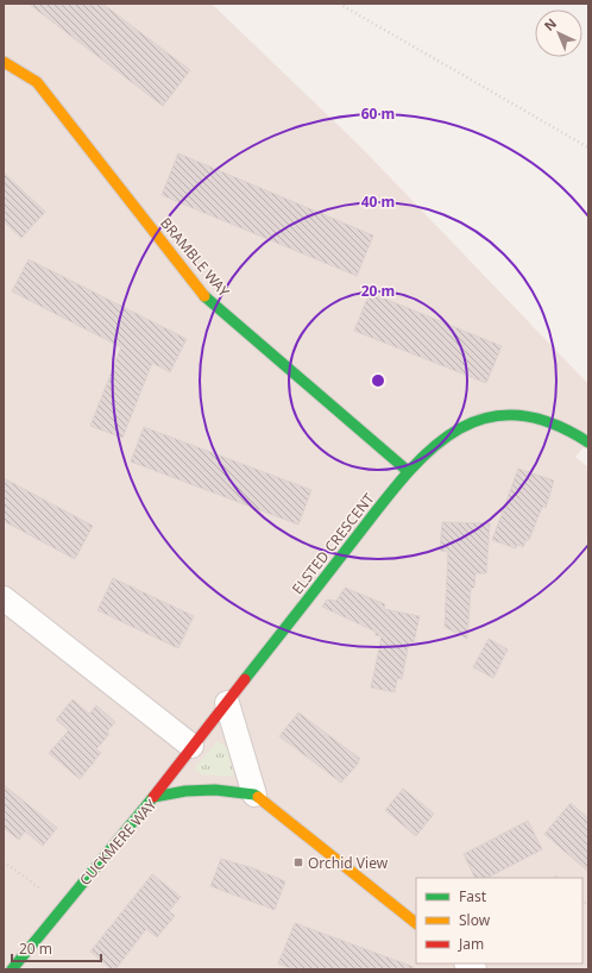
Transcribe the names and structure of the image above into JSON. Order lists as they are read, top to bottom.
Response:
{
  "streets": {
    "street": ["BRAMBLE WAY", "ELSTED CRESCENT", "CUCKMERE WAY"]
  },
  "crossings": [
    ["BRAMBLE WAY", "ELSTED CRESCENT"],
    ["ELSTED CRESCENT", "CUCKMERE WAY"]
  ],
  "places": {
    "transit": ["Orchid View"]
  },
  "legend": ["Fast", "Slow", "Jam"],
  "scale_bar": "20 m",
  "north": "top left",
  "rings": ["60 m", "40 m", "20 m"]
}
